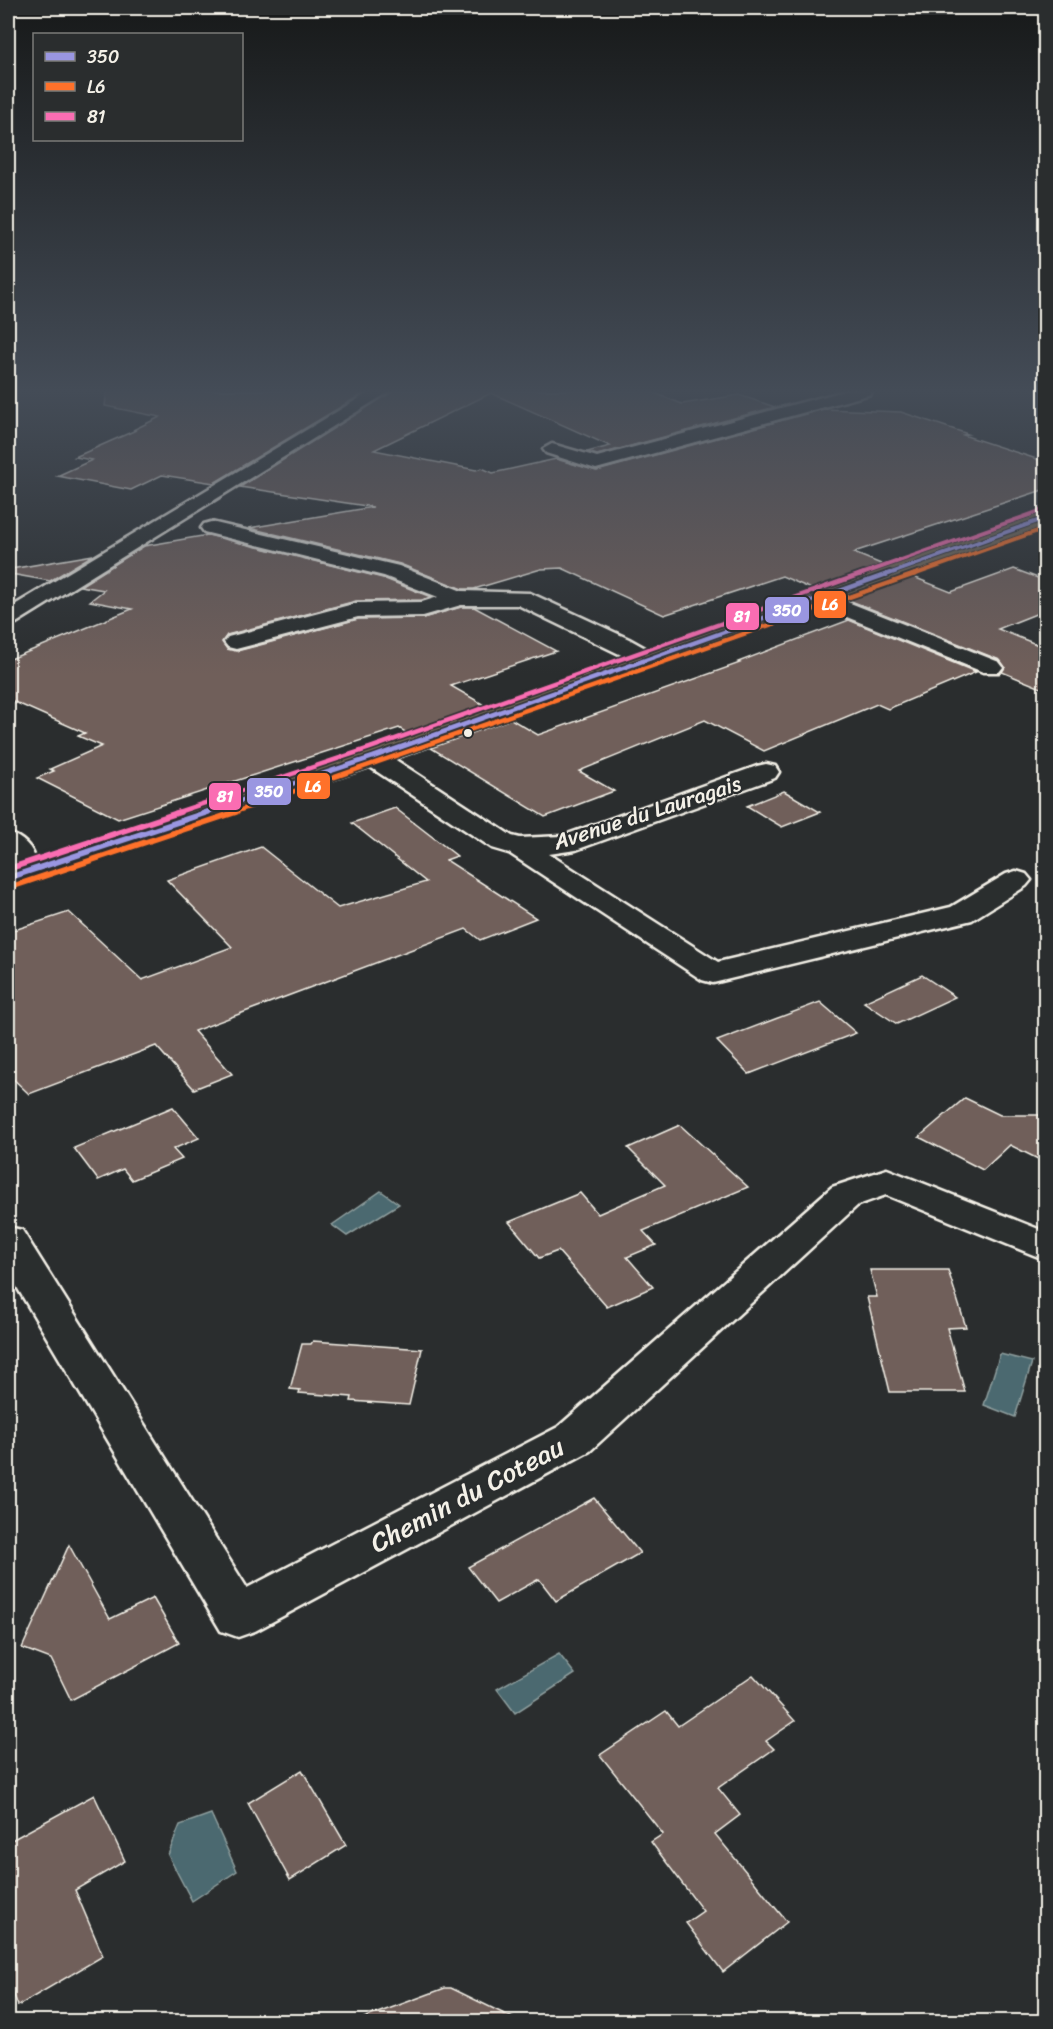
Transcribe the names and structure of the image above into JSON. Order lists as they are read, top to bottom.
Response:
{
  "streets": {
    "street": ["Avenue du Lauragais", "Chemin du Coteau"]
  },
  "lines": ["transit line 81", "transit line 350", "transit line L6"],
  "legend": ["350", "L6", "81"]
}
